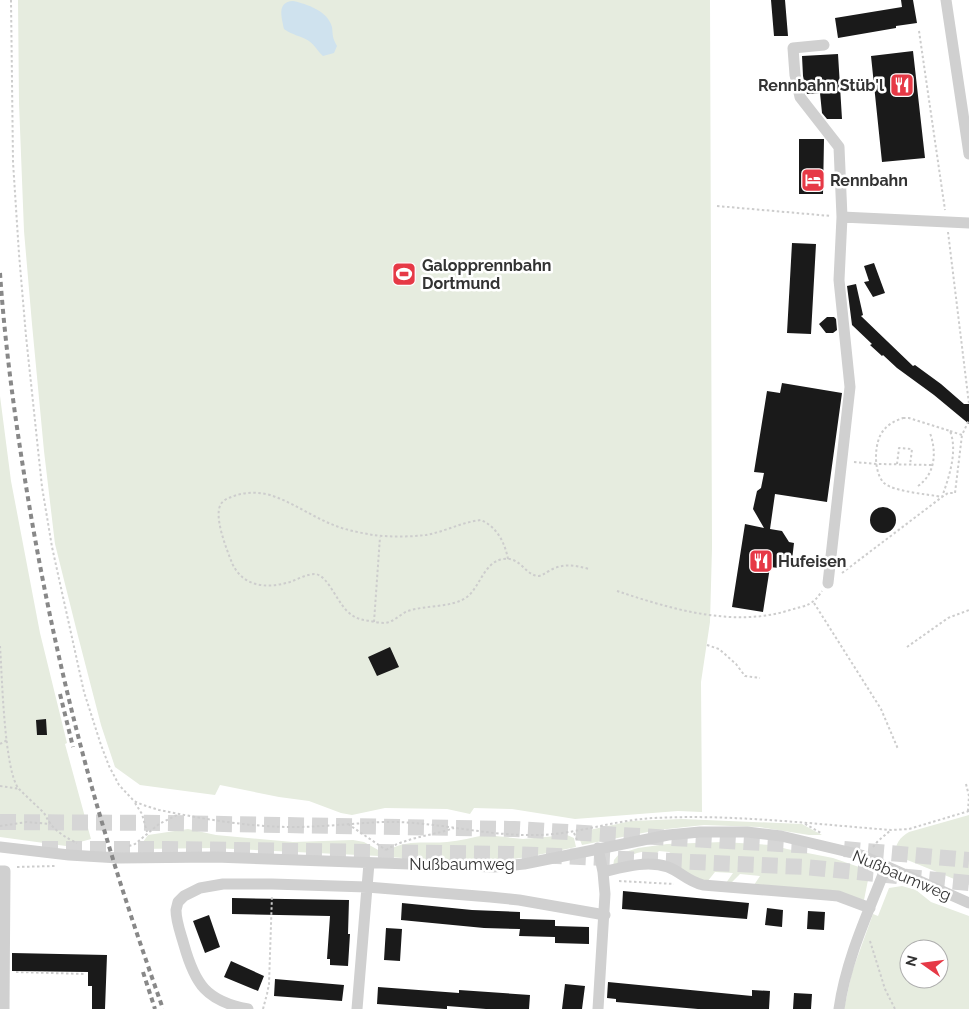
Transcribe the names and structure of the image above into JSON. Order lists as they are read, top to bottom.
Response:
{
  "streets": {
    "street": ["Nußbaumweg"]
  },
  "places": {
    "restaurant": ["Rennbahn Stüb'l", "Hufeisen"],
    "hotel": ["Rennbahn"],
    "sports": ["Galopprennbahn Dortmund"]
  },
  "north": "left"
}
